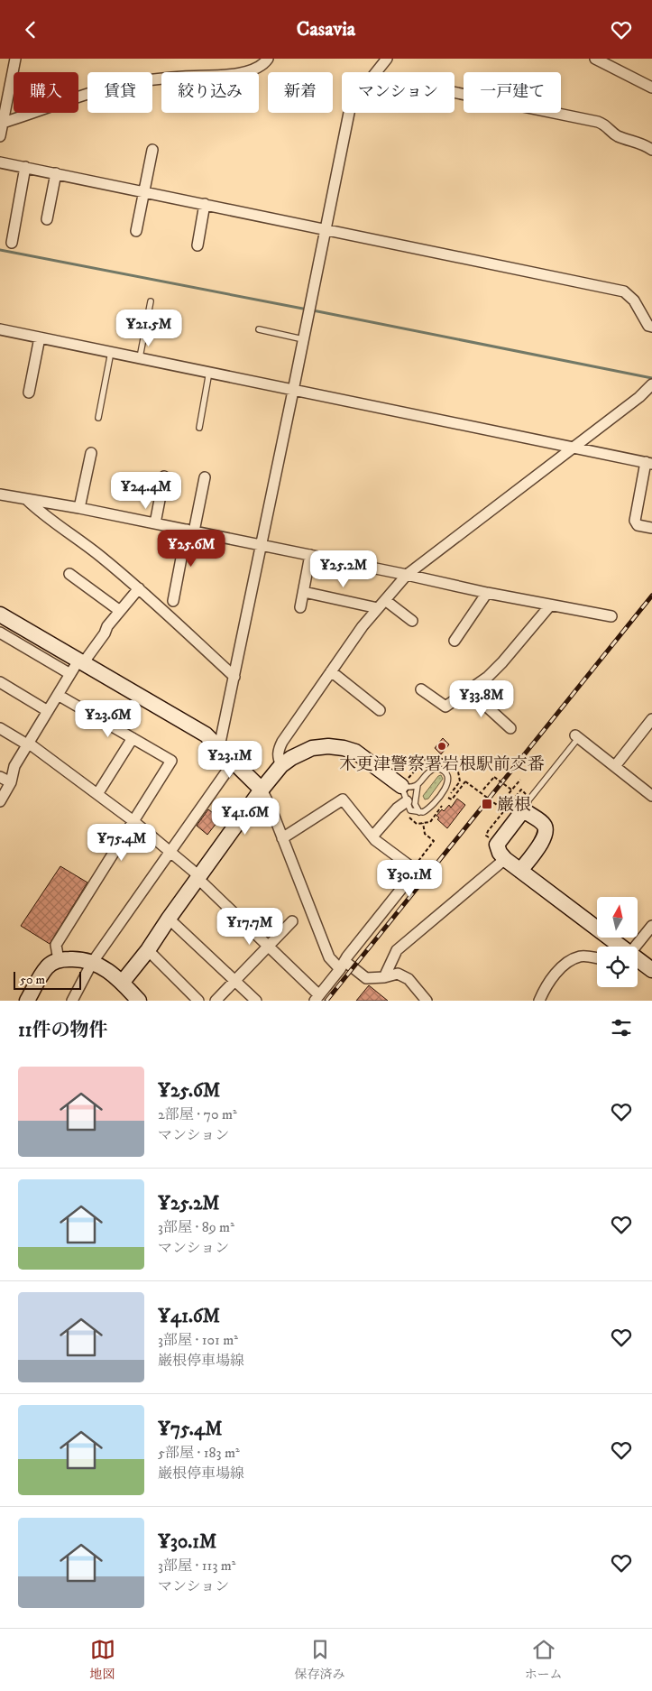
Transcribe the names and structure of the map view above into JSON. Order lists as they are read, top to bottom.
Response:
{
  "places": {
    "other": ["木更津警察署岩根駅前交番"],
    "transit": ["巌根"]
  },
  "scale_bar": "50 m",
  "north": "top",
  "page": {
    "header": "Casavia",
    "chip": [
      "購入",
      "賃貸",
      "絞り込み",
      "新着",
      "マンション",
      "一戸建て"
    ],
    "price": [
      "¥21.5M",
      "¥24.4M",
      "¥25.6M",
      "¥25.2M",
      "¥33.8M",
      "¥23.6M",
      "¥23.1M",
      "¥41.6M",
      "¥75.4M",
      "¥30.1M",
      "¥17.7M"
    ],
    "scale": "50 m",
    "heading": "11件の物件",
    "list": [
      {
        "name": "¥25.6M",
        "note": "2部屋 · 70 m² · マンション"
      },
      {
        "name": "¥25.2M",
        "note": "3部屋 · 89 m² · マンション"
      },
      {
        "name": "¥41.6M",
        "note": "3部屋 · 101 m² · 巌根停車場線"
      },
      {
        "name": "¥75.4M",
        "note": "5部屋 · 183 m² · 巌根停車場線"
      },
      {
        "name": "¥30.1M",
        "note": "3部屋 · 113 m² · マンション"
      }
    ],
    "tabs": ["地図", "保存済み", "ホーム"]
  }
}
